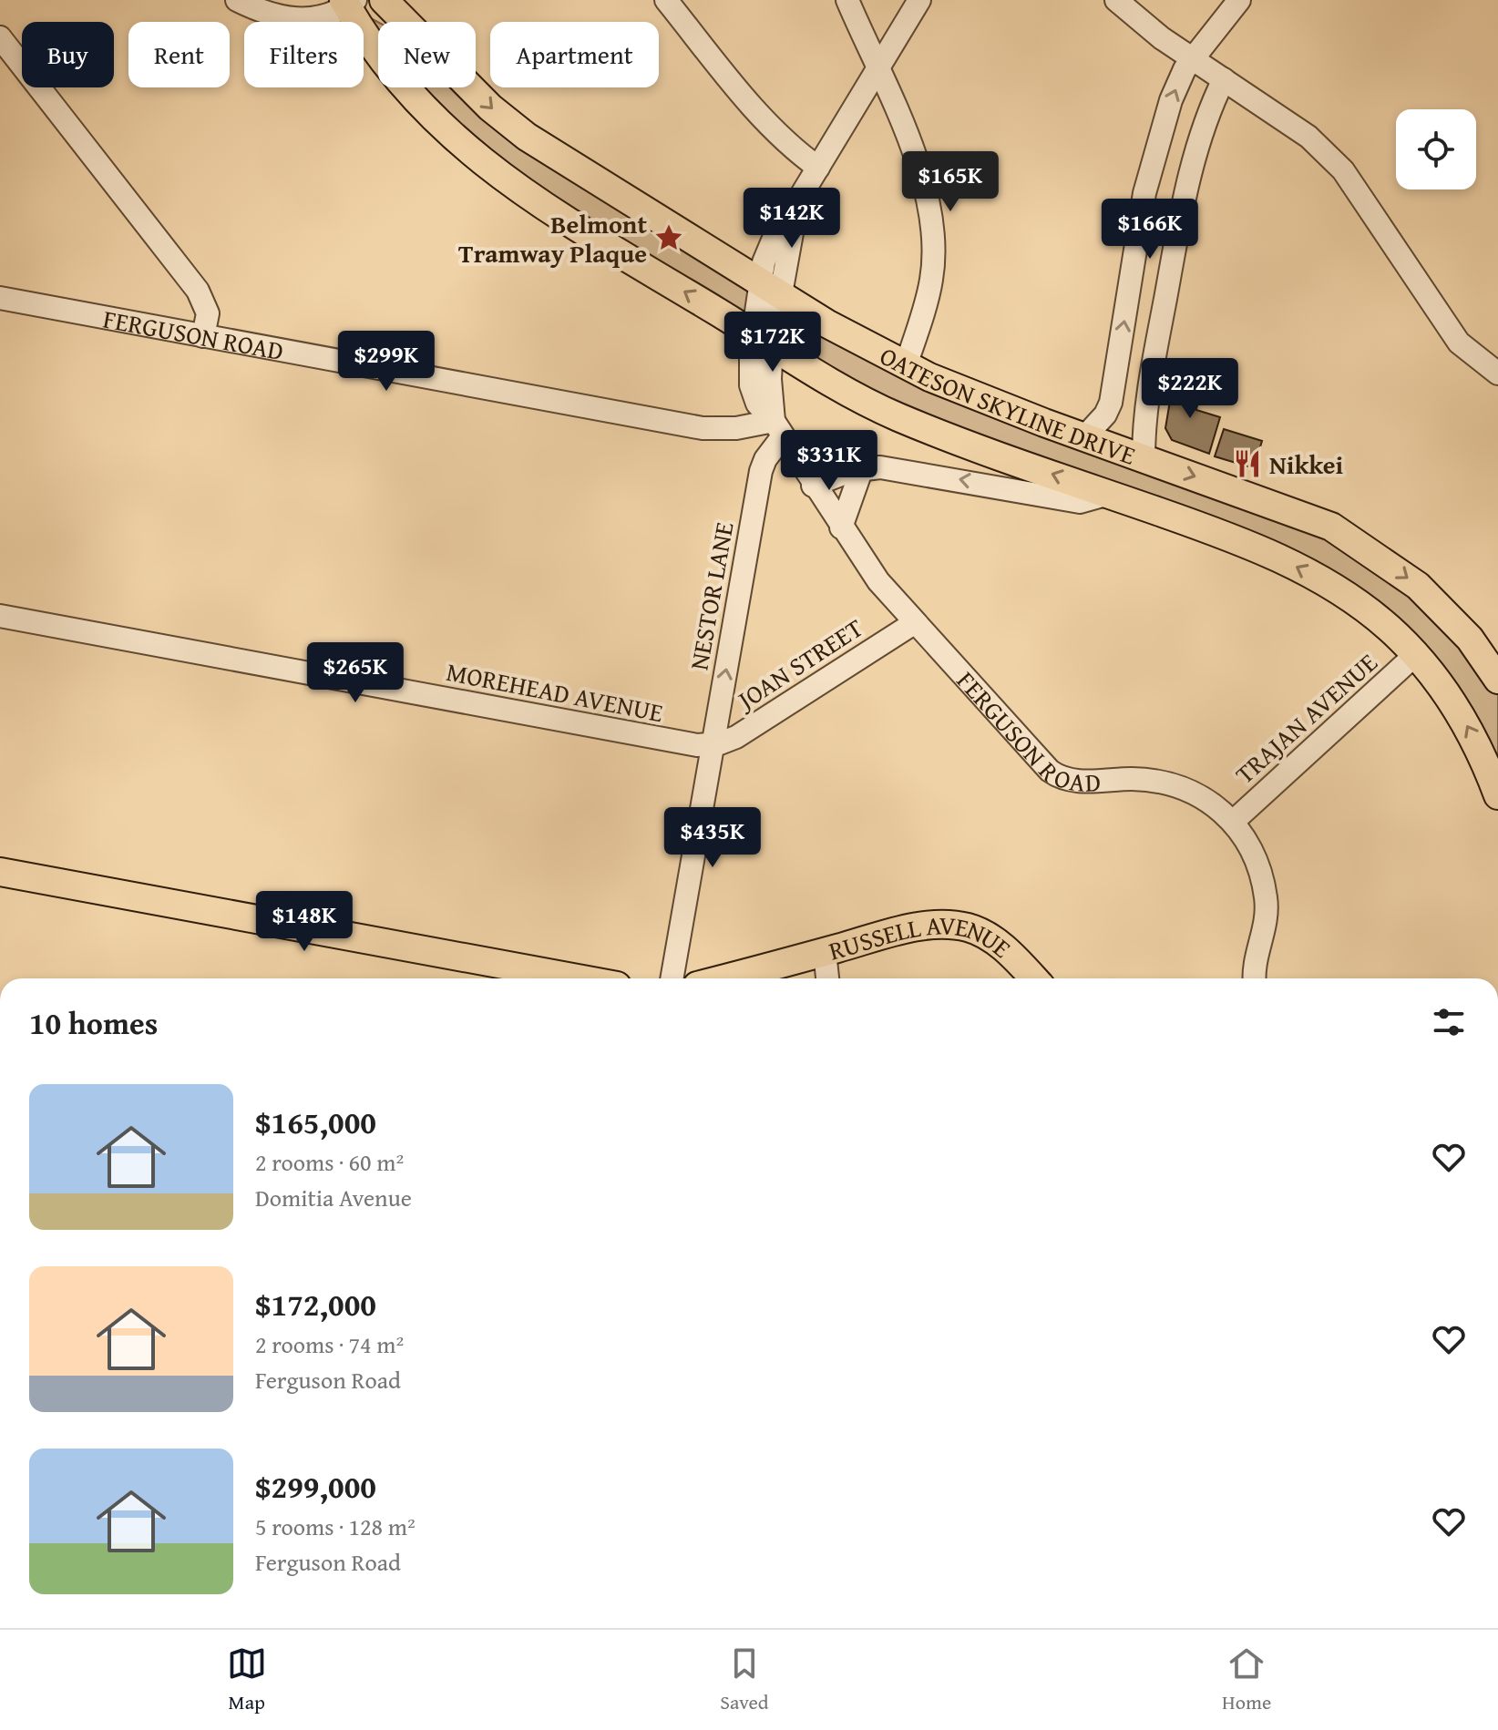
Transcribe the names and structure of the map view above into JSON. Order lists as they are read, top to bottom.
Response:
{
  "streets": {
    "main road": ["OATESON SKYLINE DRIVE", "RUSSELL AVENUE"],
    "street": [
      "FERGUSON ROAD",
      "NESTOR LANE",
      "JOAN STREET",
      "MOREHEAD AVENUE",
      "TRAJAN AVENUE"
    ]
  },
  "crossings": [
    ["FERGUSON ROAD", "OATESON SKYLINE DRIVE"],
    ["FERGUSON ROAD", "NESTOR LANE"],
    ["FERGUSON ROAD", "JOAN STREET"],
    ["FERGUSON ROAD", "TRAJAN AVENUE"],
    ["OATESON SKYLINE DRIVE", "TRAJAN AVENUE"],
    ["NESTOR LANE", "JOAN STREET"],
    ["NESTOR LANE", "MOREHEAD AVENUE"],
    ["JOAN STREET", "MOREHEAD AVENUE"]
  ],
  "one_way": ["NESTOR LANE"],
  "places": {
    "place": ["Belmont Tramway Plaque"],
    "restaurant": ["Nikkei"]
  },
  "page": {
    "chip": [
      "Buy",
      "Rent",
      "Filters",
      "New",
      "Apartment"
    ],
    "price": [
      "$165K",
      "$142K",
      "$166K",
      "$172K",
      "$299K",
      "$222K",
      "$331K",
      "$265K",
      "$435K",
      "$148K"
    ],
    "heading": "10 homes",
    "list": [
      {
        "name": "$165,000",
        "note": "2 rooms · 60 m² · Domitia Avenue"
      },
      {
        "name": "$172,000",
        "note": "2 rooms · 74 m² · Ferguson Road"
      },
      {
        "name": "$299,000",
        "note": "5 rooms · 128 m² · Ferguson Road"
      }
    ],
    "tabs": ["Map", "Saved", "Home"]
  }
}
